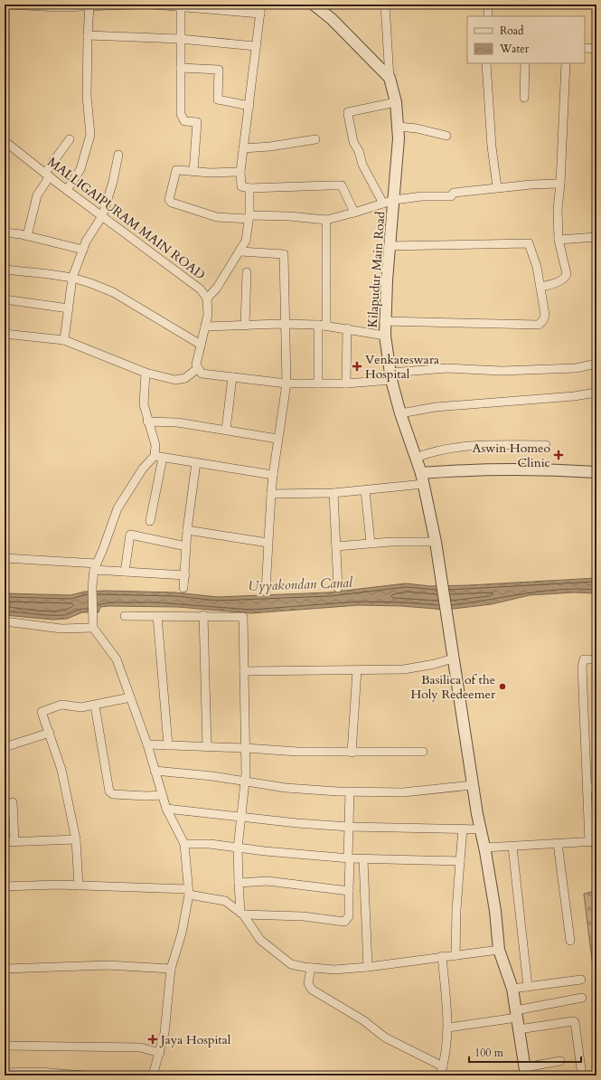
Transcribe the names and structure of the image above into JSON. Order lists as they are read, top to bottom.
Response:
{
  "streets": {
    "street": ["MALLIGAIPURAM MAIN ROAD", "Kilapudur Main Road"]
  },
  "water": ["Uyyakondan Canal"],
  "places": {
    "health": ["Venkateswara Hospital", "Aswin Homeo Clinic", "Jaya Hospital"],
    "other": ["Basilica of the Holy Redeemer"]
  },
  "legend": ["Road", "Water"],
  "scale_bar": "100 m"
}
